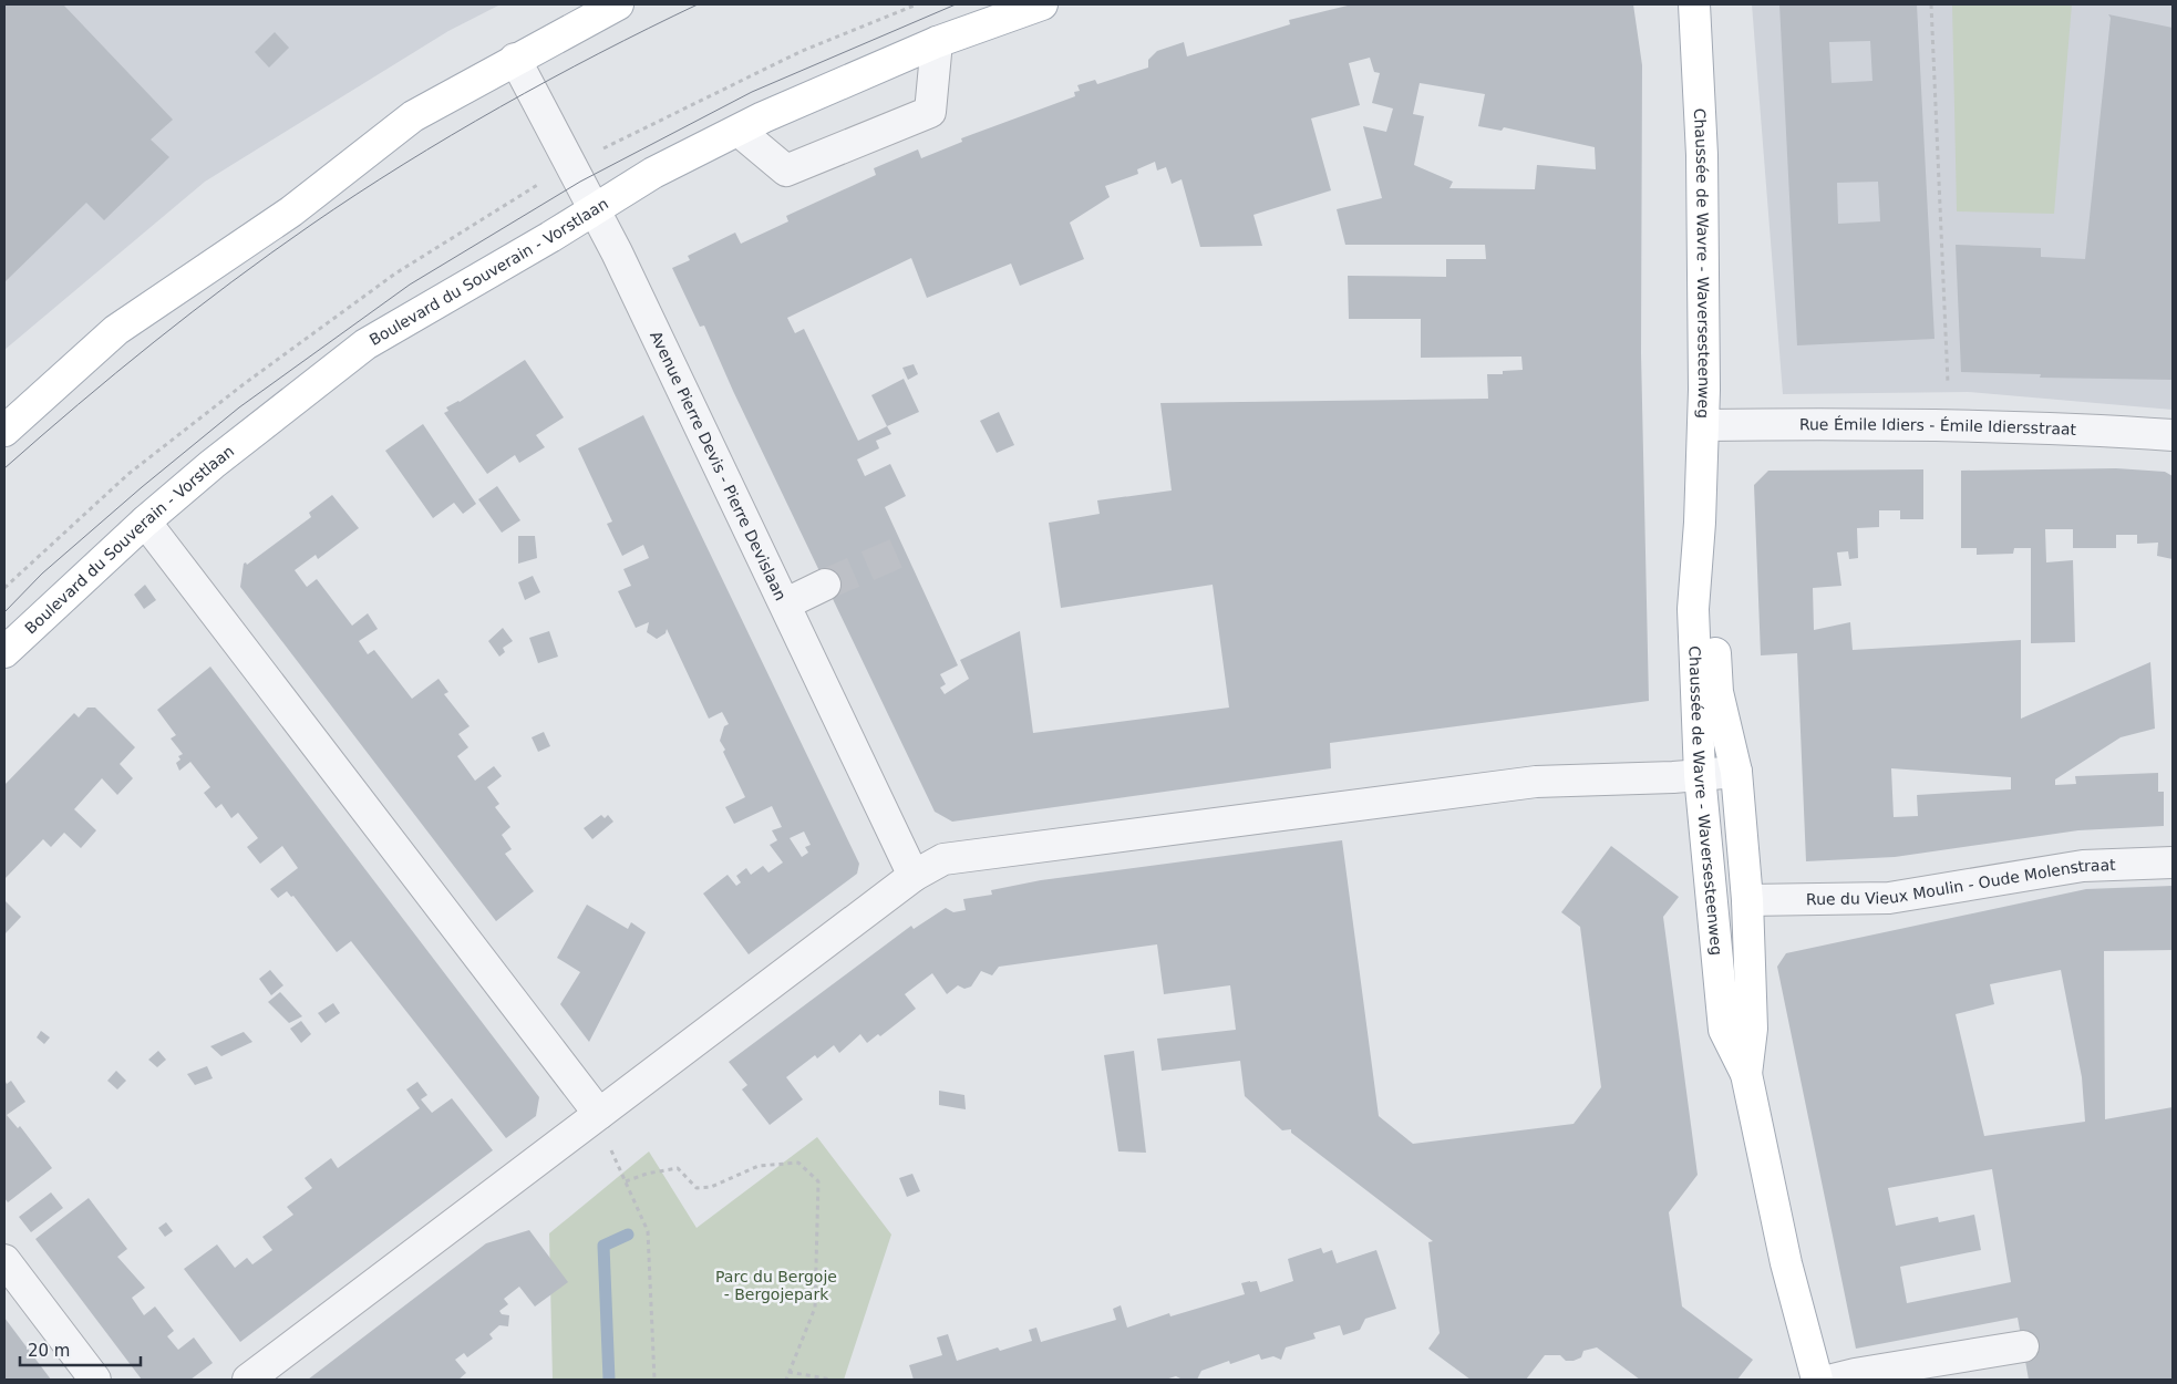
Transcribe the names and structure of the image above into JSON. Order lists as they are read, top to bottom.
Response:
{
  "streets": {
    "main road": ["Chaussée de Wavre - Waversesteenweg", "Boulevard du Souverain - Vorstlaan"],
    "street": ["Rue Émile Idiers - Émile Idiersstraat", "Avenue Pierre Devis - Pierre Devislaan", "Rue du Vieux Moulin - Oude Molenstraat"]
  },
  "crossings": [
    ["Chaussée de Wavre - Waversesteenweg", "Rue Émile Idiers - Émile Idiersstraat"],
    ["Chaussée de Wavre - Waversesteenweg", "Rue du Vieux Moulin - Oude Molenstraat"],
    ["Boulevard du Souverain - Vorstlaan", "Avenue Pierre Devis - Pierre Devislaan"]
  ],
  "parks": ["Parc du Bergoje - Bergojepark"],
  "scale_bar": "20 m"
}
